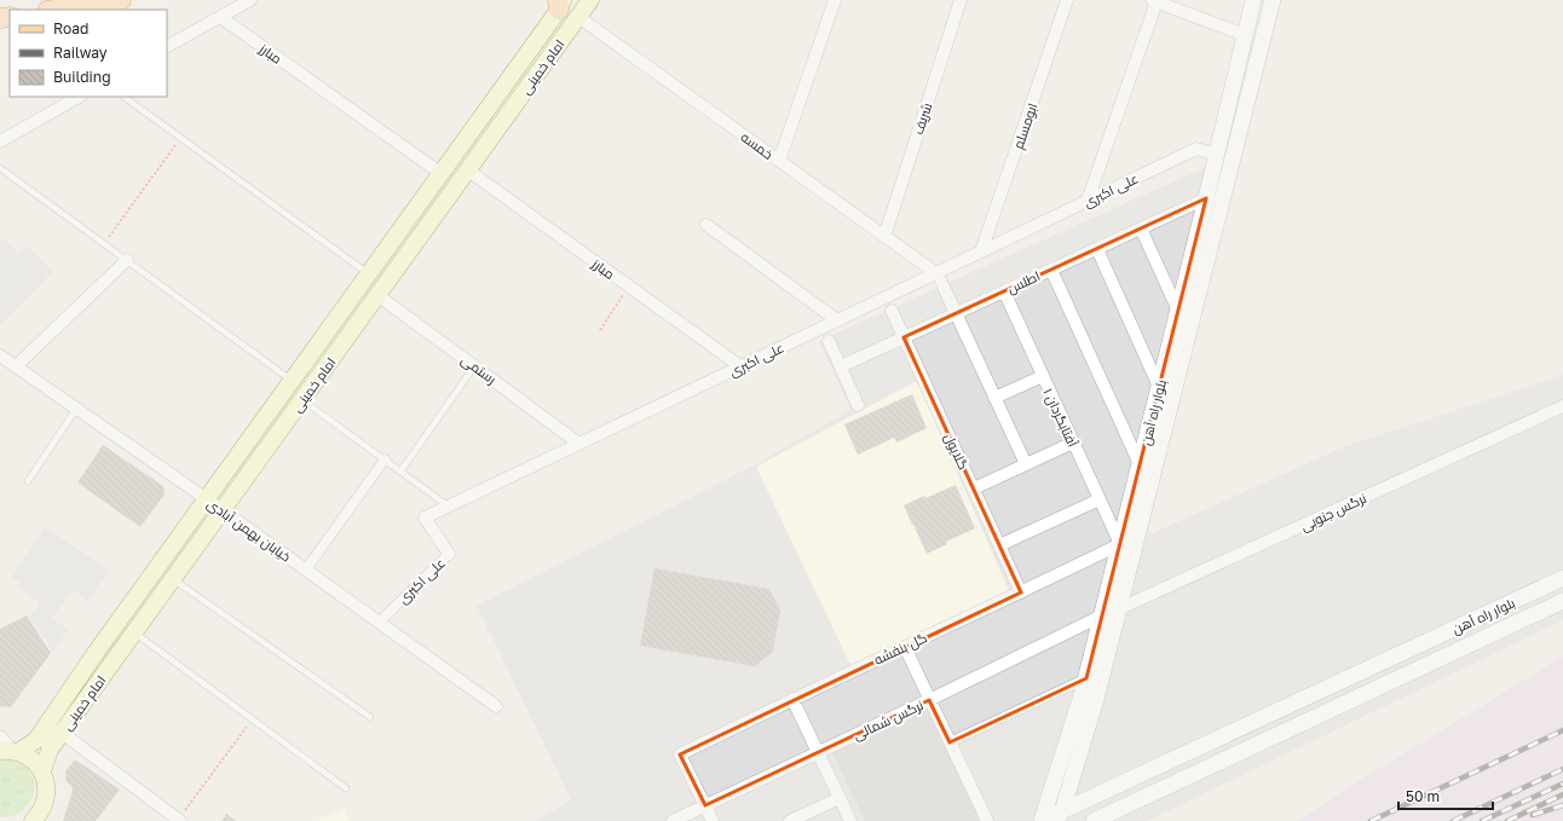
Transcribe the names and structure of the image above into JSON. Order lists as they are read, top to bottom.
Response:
{
  "streets": {
    "main road": ["امام خمینی"],
    "street": [
      "مبارز",
      "شریف",
      "ابومسلم",
      "خمسه",
      "علی اکبری",
      "اطلس",
      "رستمی",
      "بلوار راه آهن",
      "آفتابگردان ۱",
      "گلایول",
      "نرگس جنوبی",
      "خیابان بهمن آبادی",
      "گل بنفشه",
      "نرگس شمالی"
    ]
  },
  "crossings": [
    ["مبارز", "امام خمینی"],
    ["مبارز", "علی اکبری"],
    ["امام خمینی", "خمسه"],
    ["امام خمینی", "رستمی"],
    ["امام خمینی", "خیابان بهمن آبادی"],
    ["شریف", "خمسه"],
    ["ابومسلم", "علی اکبری"],
    ["خمسه", "علی اکبری"],
    ["علی اکبری", "رستمی"],
    ["علی اکبری", "بلوار راه آهن"],
    ["علی اکبری", "خیابان بهمن آبادی"],
    ["اطلس", "بلوار راه آهن"],
    ["اطلس", "آفتابگردان ۱"],
    ["اطلس", "گلایول"],
    ["بلوار راه آهن", "آفتابگردان ۱"],
    ["بلوار راه آهن", "نرگس جنوبی"],
    ["بلوار راه آهن", "گل بنفشه"],
    ["بلوار راه آهن", "نرگس شمالی"],
    ["آفتابگردان ۱", "گل بنفشه"],
    ["گلایول", "گل بنفشه"],
    ["نرگس جنوبی", "نرگس شمالی"],
    ["گل بنفشه", "نرگس شمالی"]
  ],
  "legend": ["Road", "Railway", "Building"],
  "scale_bar": "50 m"
}
